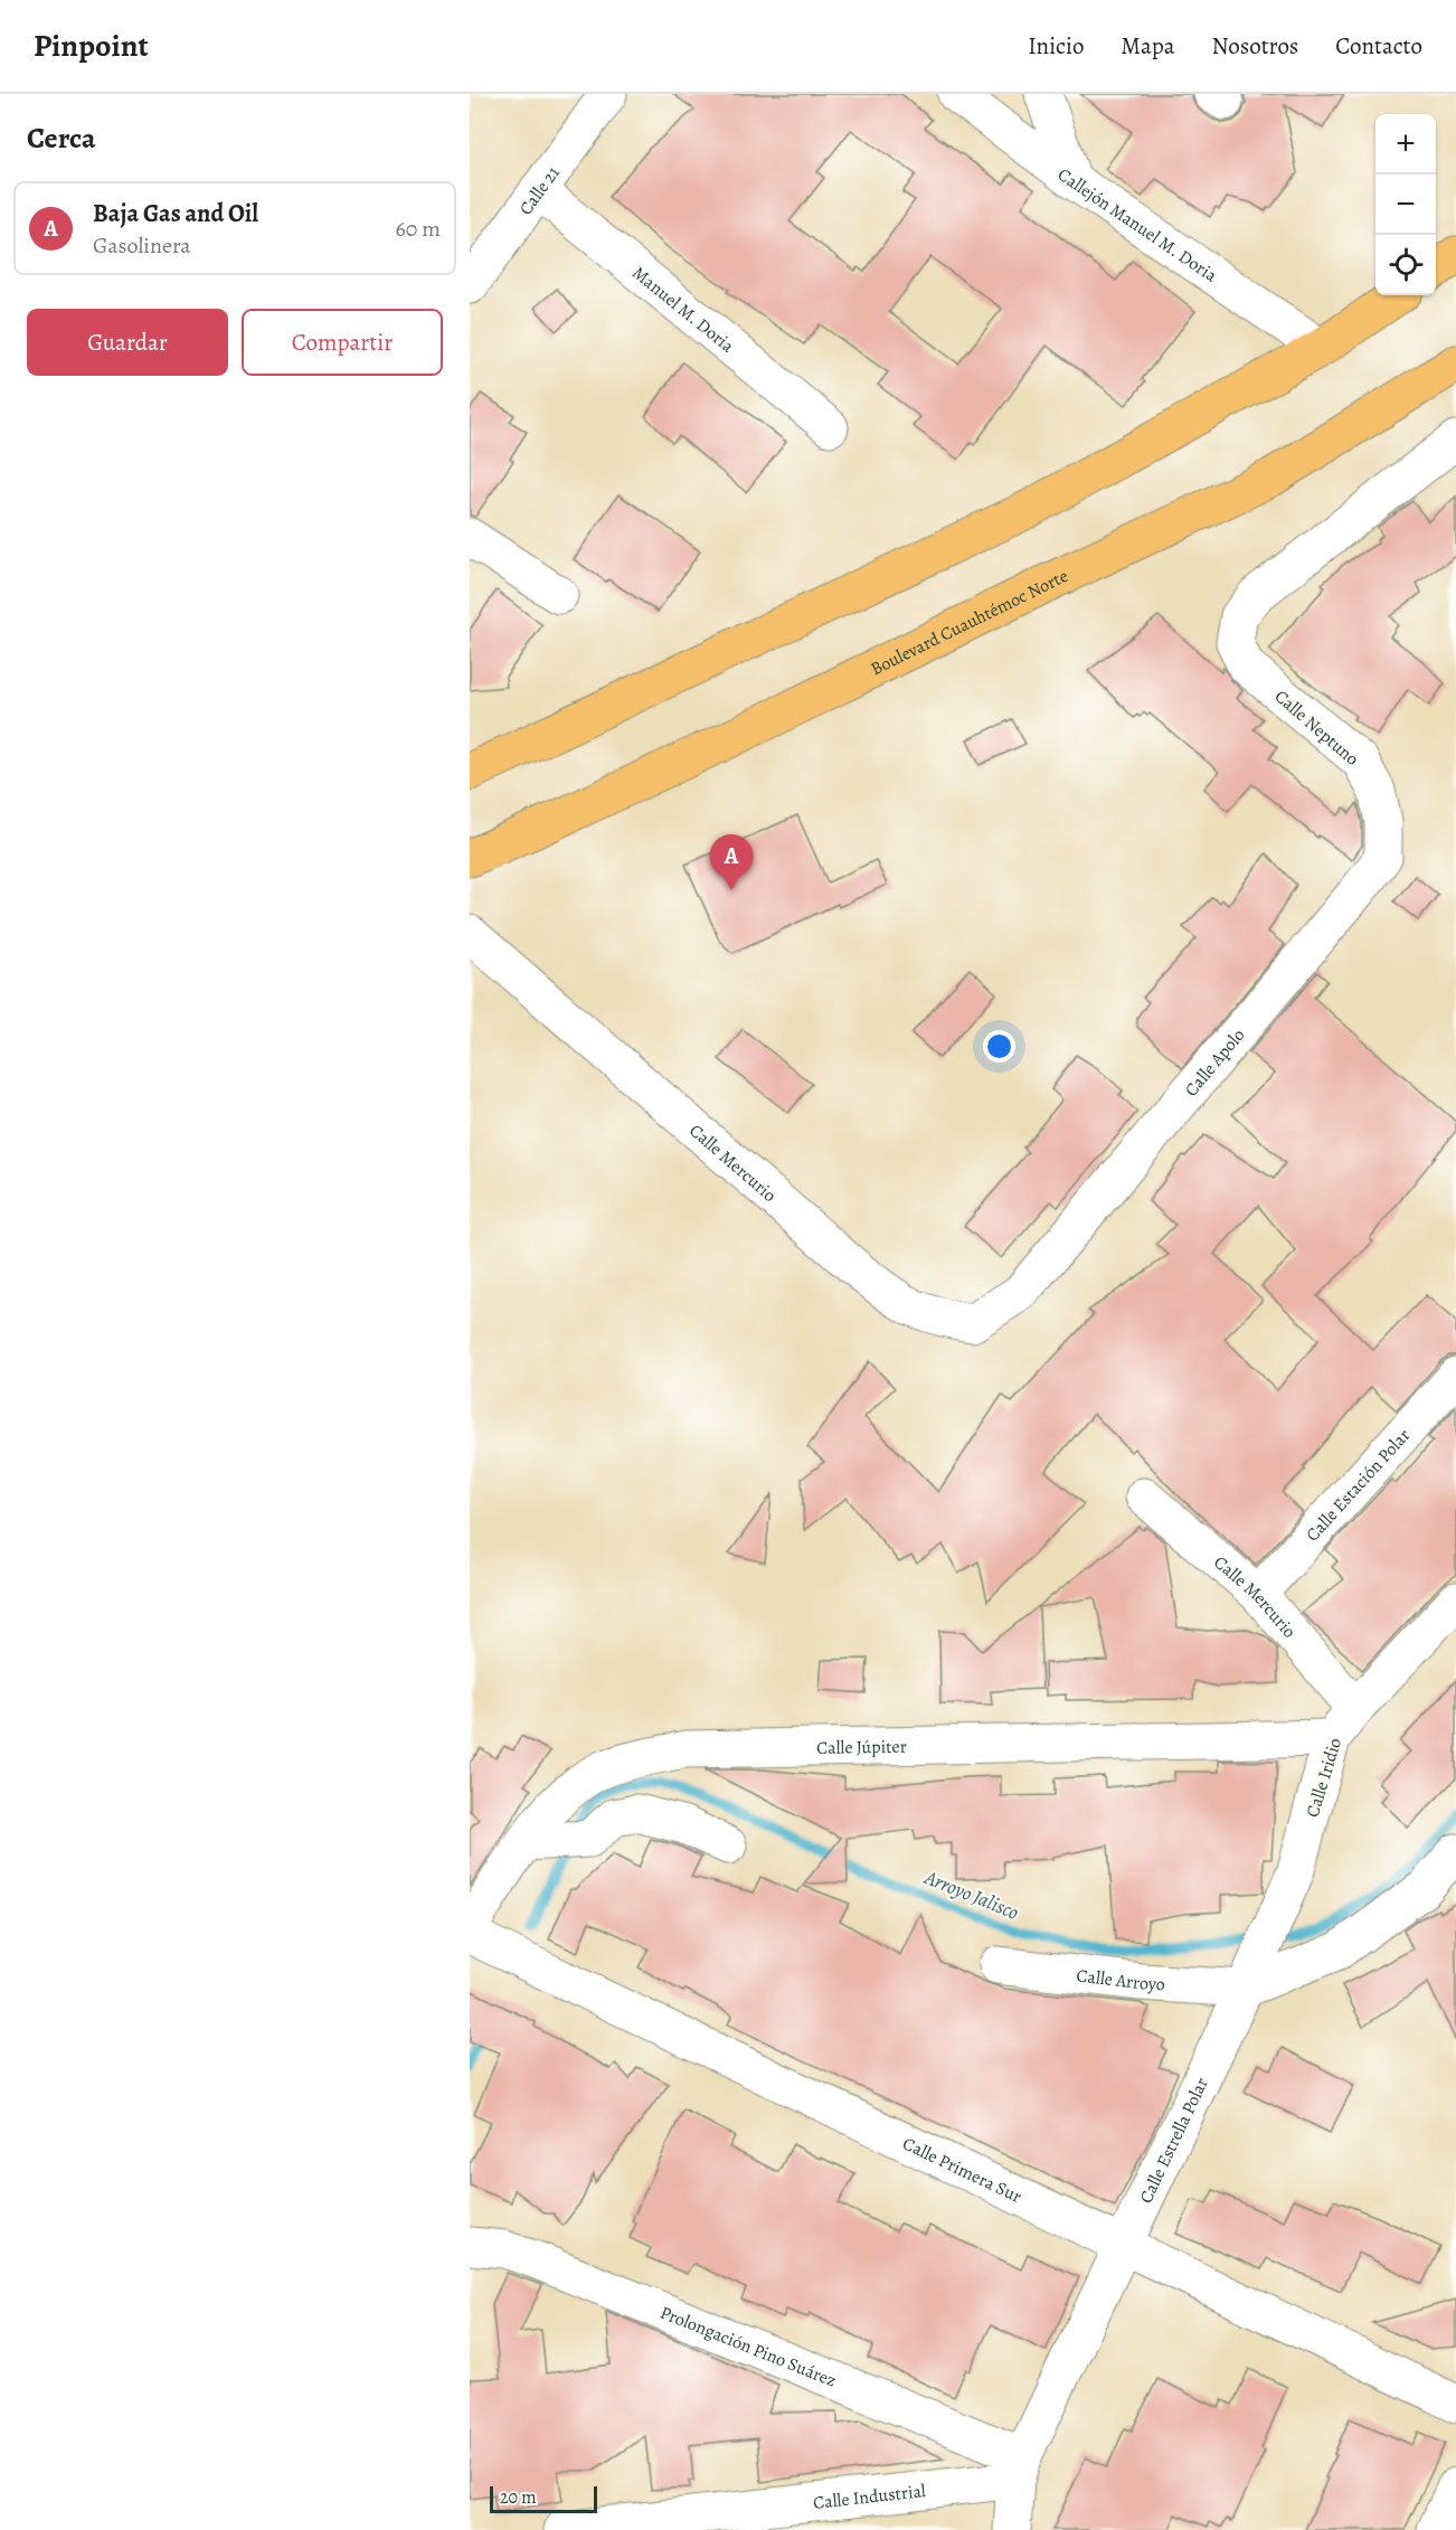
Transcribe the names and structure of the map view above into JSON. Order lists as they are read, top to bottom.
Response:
{
  "streets": {
    "main road": ["Boulevard Cuauhtémoc Norte"],
    "street": [
      "Calle 21",
      "Callejón Manuel M. Doria",
      "Manuel M. Doria",
      "Calle Neptuno",
      "Calle Apolo",
      "Calle Mercurio",
      "Calle Estación Polar",
      "Calle Júpiter",
      "Calle Iridio",
      "Calle Arroyo",
      "Calle Estrella Polar",
      "Calle Primera Sur",
      "Prolongación Pino Suárez",
      "Calle Industrial"
    ]
  },
  "crossings": [
    ["Calle 21", "Manuel M. Doria"],
    ["Calle Neptuno", "Calle Apolo"],
    ["Calle Apolo", "Calle Mercurio"],
    ["Calle Mercurio", "Calle Estación Polar"],
    ["Calle Mercurio", "Calle Iridio"],
    ["Calle Júpiter", "Calle Iridio"],
    ["Calle Iridio", "Calle Arroyo"],
    ["Calle Iridio", "Calle Estrella Polar"],
    ["Calle Arroyo", "Calle Estrella Polar"],
    ["Calle Estrella Polar", "Calle Primera Sur"],
    ["Calle Estrella Polar", "Prolongación Pino Suárez"],
    ["Calle Estrella Polar", "Calle Industrial"],
    ["Prolongación Pino Suárez", "Calle Industrial"]
  ],
  "water": ["Arroyo Jalisco"],
  "scale_bar": "20 m",
  "page": {
    "header": "Pinpoint",
    "nav": [
      "Inicio",
      "Mapa",
      "Nosotros",
      "Contacto"
    ],
    "heading": "Cerca",
    "map_buttons": ["+", "−"],
    "list": [
      {
        "mark": "A",
        "name": "Baja Gas and Oil",
        "note": "Gasolinera",
        "value": "60 m"
      }
    ],
    "buttons": ["Guardar", "Compartir"],
    "pins": "A",
    "scale": "20 m"
  }
}
